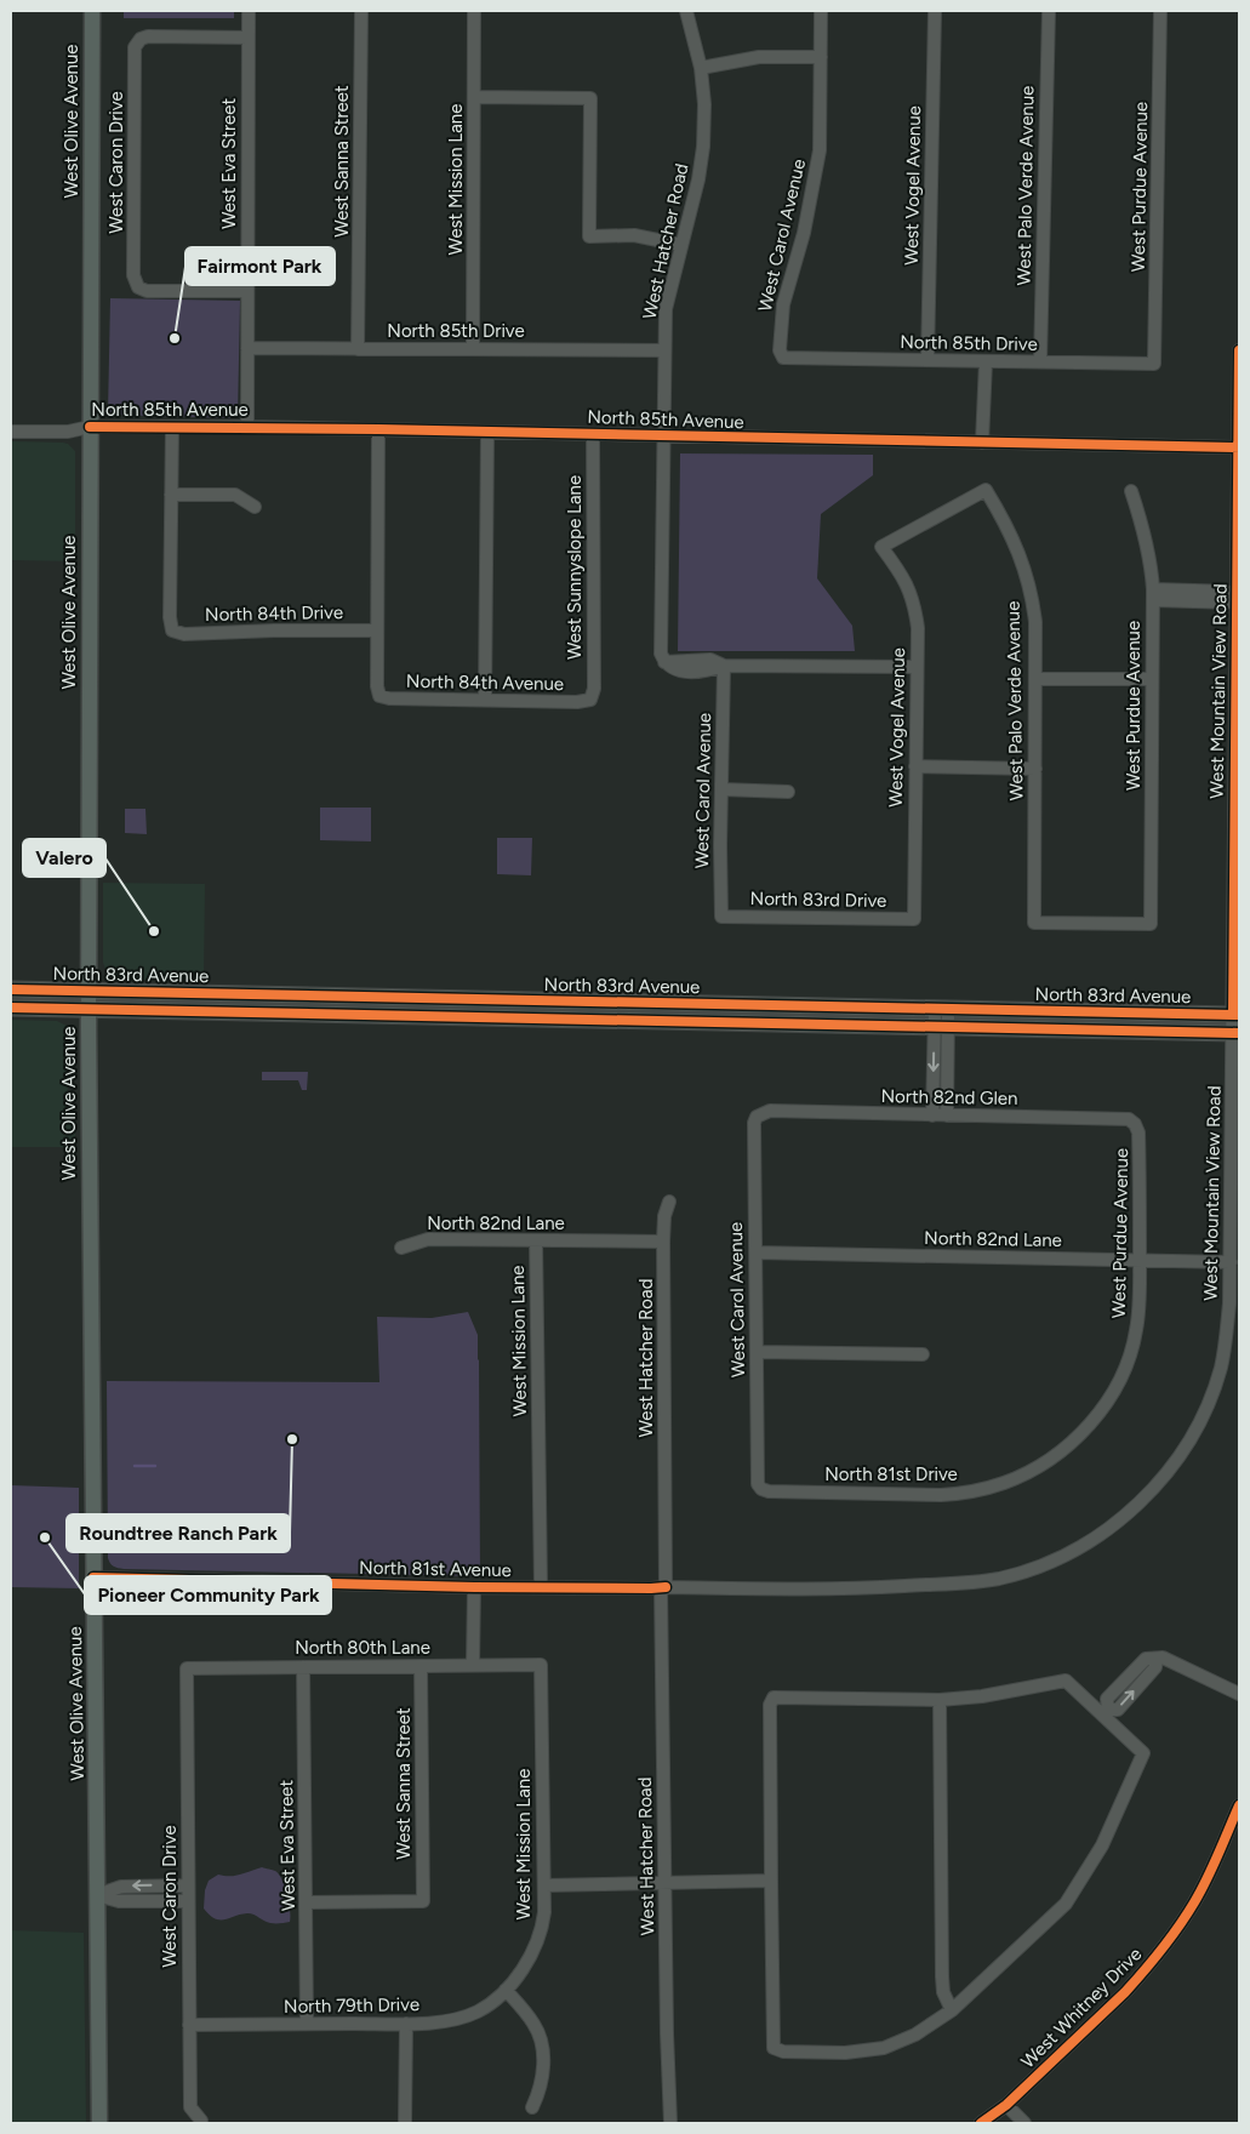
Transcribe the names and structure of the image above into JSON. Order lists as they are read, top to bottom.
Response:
{
  "streets": {
    "main road": ["West Olive Avenue", "North 83rd Avenue"],
    "street": [
      "West Sanna Street",
      "West Caron Drive",
      "West Eva Street",
      "West Mission Lane",
      "West Vogel Avenue",
      "West Palo Verde Avenue",
      "West Purdue Avenue",
      "West Carol Avenue",
      "West Hatcher Road",
      "North 85th Drive",
      "North 85th Avenue",
      "West Sunnyslope Lane",
      "North 84th Drive",
      "North 84th Avenue",
      "West Mountain View Road",
      "North 83rd Drive",
      "North 82nd Glen",
      "North 82nd Lane",
      "North 81st Drive",
      "North 81st Avenue",
      "North 80th Lane",
      "North 79th Drive",
      "West Whitney Drive"
    ]
  },
  "crossings": [
    ["West Olive Avenue", "North 85th Avenue"],
    ["West Olive Avenue", "North 83rd Avenue"],
    ["West Olive Avenue", "North 81st Avenue"],
    ["West Sanna Street", "West Eva Street"],
    ["West Sanna Street", "North 85th Drive"],
    ["West Sanna Street", "North 80th Lane"],
    ["West Caron Drive", "West Eva Street"],
    ["West Caron Drive", "North 80th Lane"],
    ["West Caron Drive", "North 79th Drive"],
    ["West Eva Street", "North 85th Drive"],
    ["West Eva Street", "North 85th Avenue"],
    ["West Eva Street", "North 80th Lane"],
    ["West Eva Street", "North 79th Drive"],
    ["West Mission Lane", "North 85th Drive"],
    ["West Mission Lane", "North 82nd Lane"],
    ["West Mission Lane", "North 81st Avenue"],
    ["West Mission Lane", "North 80th Lane"],
    ["West Mission Lane", "North 79th Drive"],
    ["West Vogel Avenue", "West Palo Verde Avenue"],
    ["West Vogel Avenue", "North 85th Drive"],
    ["West Vogel Avenue", "North 83rd Drive"],
    ["West Palo Verde Avenue", "West Purdue Avenue"],
    ["West Palo Verde Avenue", "North 85th Drive"],
    ["West Purdue Avenue", "North 85th Drive"],
    ["West Purdue Avenue", "North 82nd Glen"],
    ["West Purdue Avenue", "North 82nd Lane"],
    ["West Purdue Avenue", "North 81st Drive"],
    ["West Carol Avenue", "West Hatcher Road"],
    ["West Carol Avenue", "North 85th Drive"],
    ["West Carol Avenue", "North 83rd Drive"],
    ["West Carol Avenue", "North 82nd Glen"],
    ["West Carol Avenue", "North 82nd Lane"],
    ["West Carol Avenue", "North 81st Drive"],
    ["West Hatcher Road", "North 85th Drive"],
    ["West Hatcher Road", "North 85th Avenue"],
    ["West Hatcher Road", "North 82nd Lane"],
    ["West Hatcher Road", "North 81st Avenue"],
    ["North 85th Avenue", "West Sunnyslope Lane"],
    ["North 85th Avenue", "West Mountain View Road"],
    ["West Sunnyslope Lane", "North 84th Avenue"],
    ["North 84th Drive", "North 84th Avenue"],
    ["West Mountain View Road", "North 83rd Avenue"],
    ["West Mountain View Road", "North 82nd Lane"],
    ["West Mountain View Road", "North 81st Avenue"]
  ],
  "places": [
    "Fairmont Park",
    "Valero",
    "Roundtree Ranch Park",
    "Pioneer Community Park"
  ]
}
